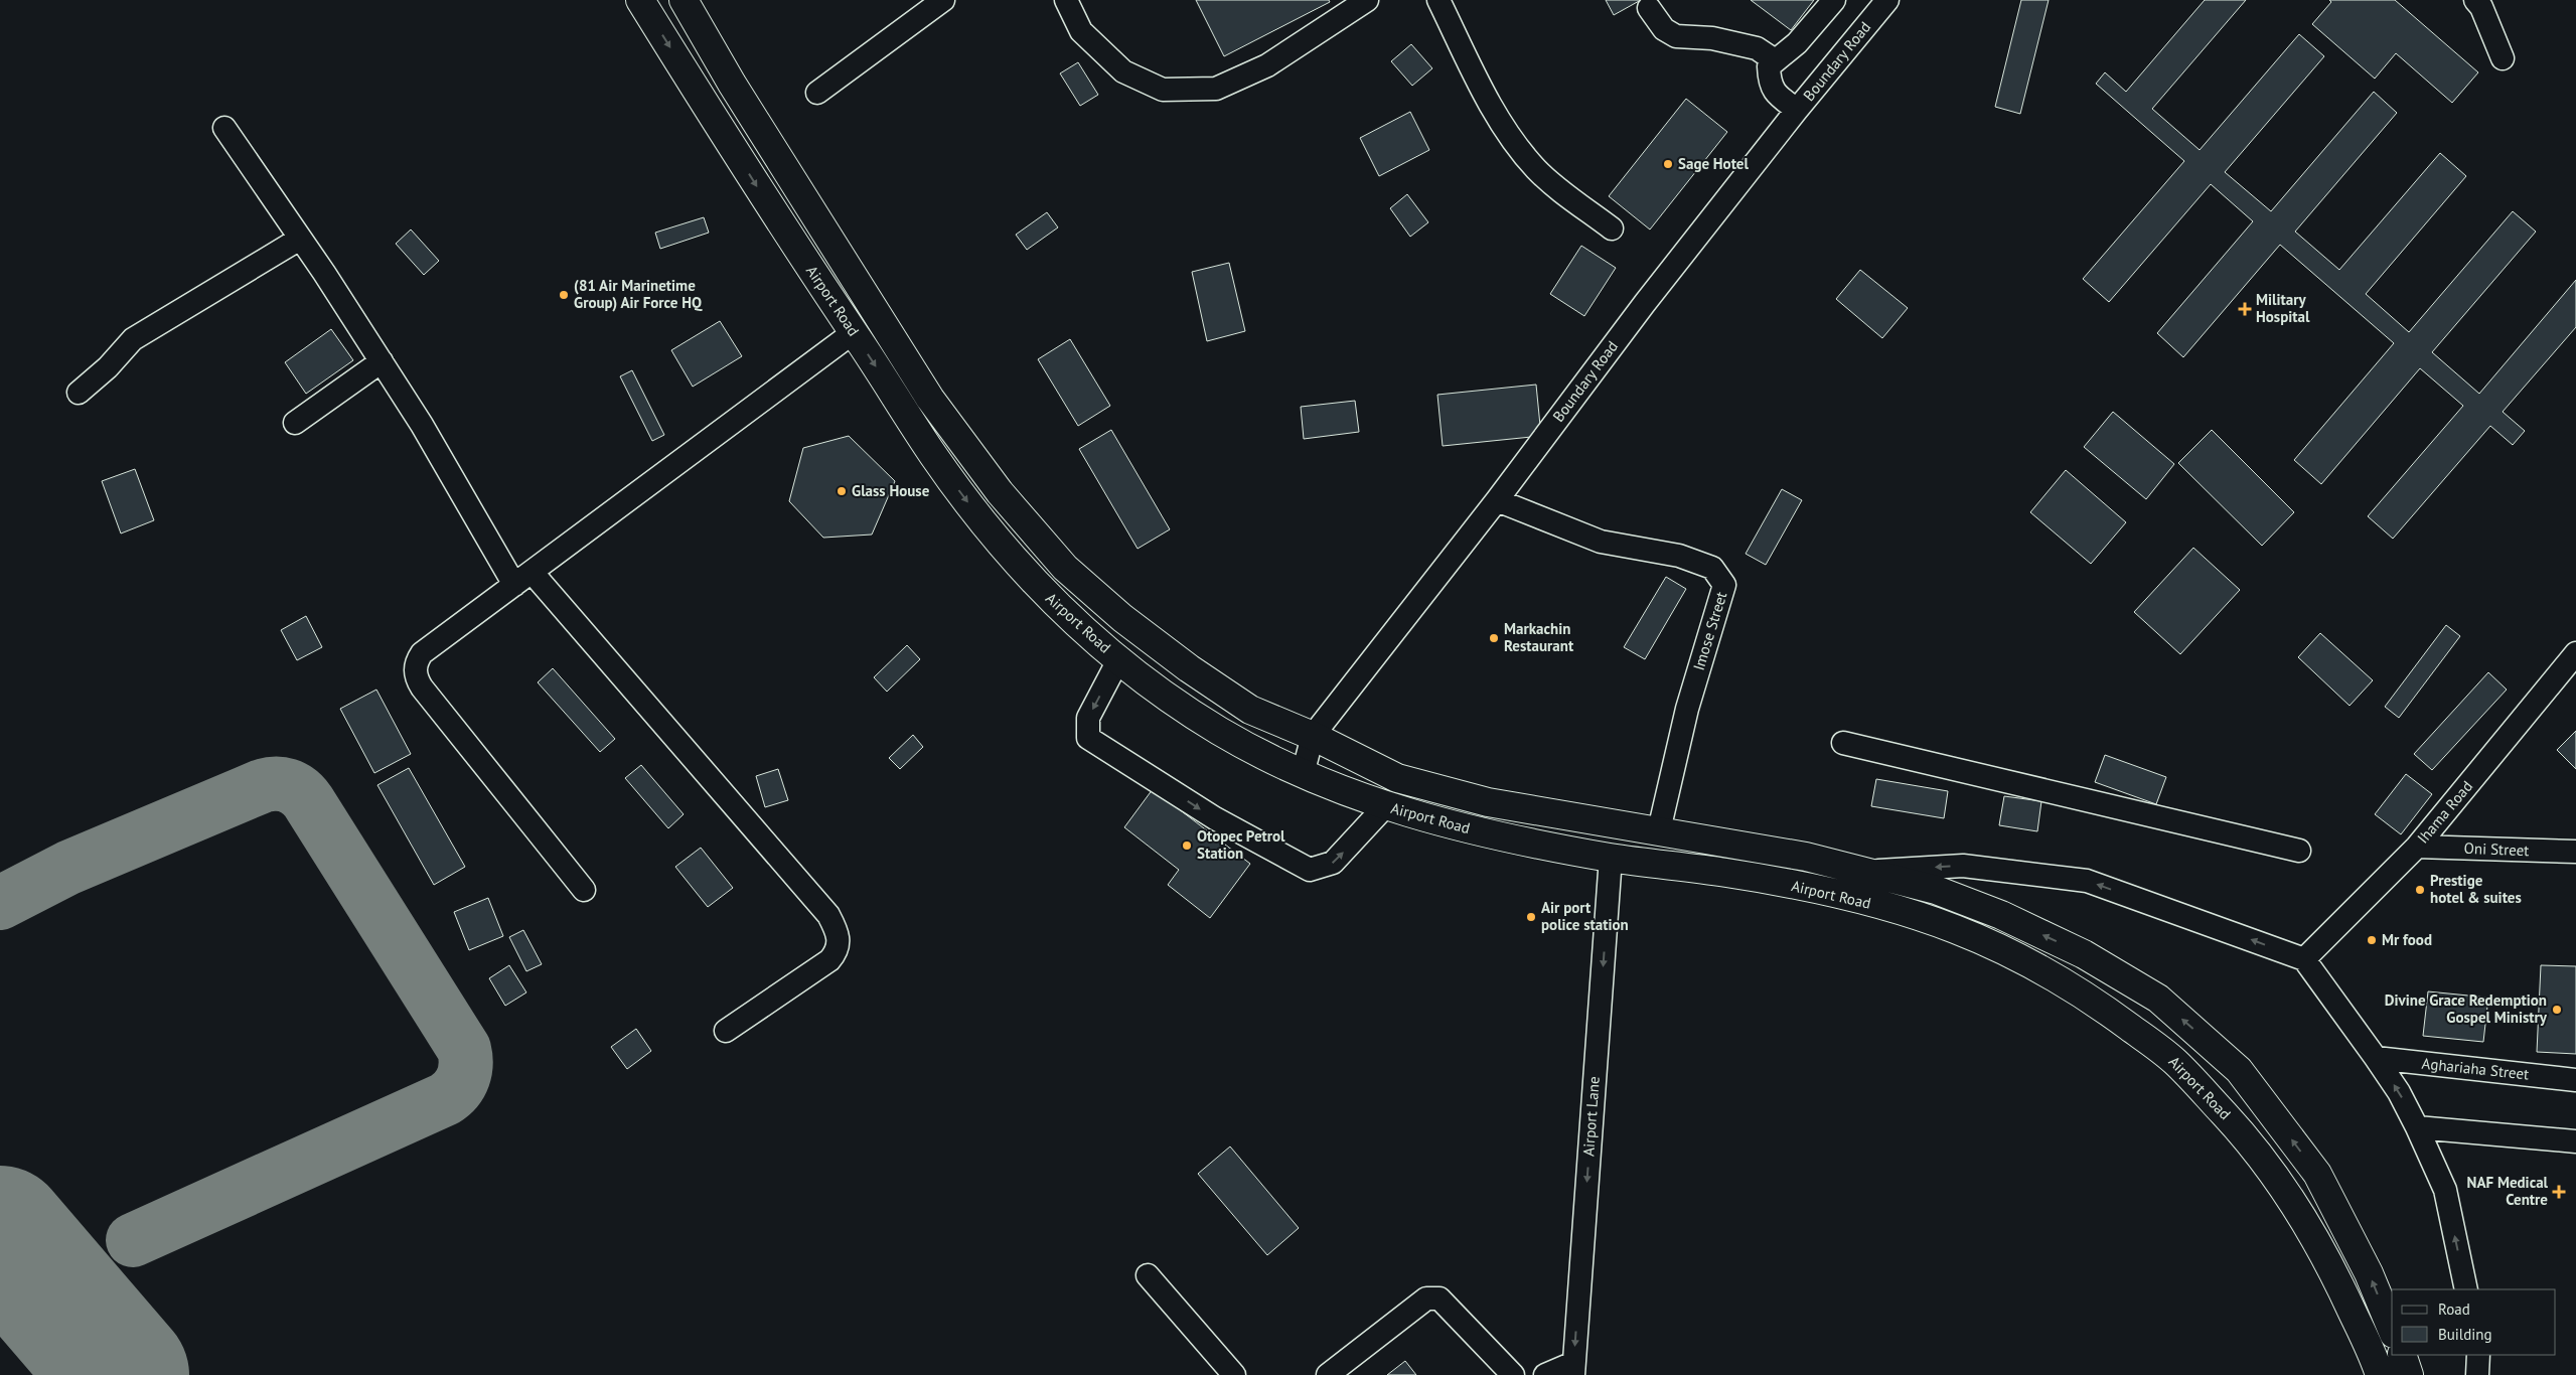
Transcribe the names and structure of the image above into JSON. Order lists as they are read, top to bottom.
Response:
{
  "streets": {
    "main road": ["Airport Road"],
    "street": [
      "Boundary Road",
      "Imose Street",
      "Ihama Road",
      "Oni Street",
      "Aghariaha Street",
      "Airport Lane"
    ]
  },
  "crossings": [
    ["Boundary Road", "Airport Road"],
    ["Boundary Road", "Imose Street"],
    ["Airport Road", "Imose Street"],
    ["Airport Road", "Airport Lane"],
    ["Ihama Road", "Oni Street"]
  ],
  "one_way": ["Airport Lane"],
  "places": {
    "other": [
      "Sage Hotel",
      "(81 Air Marinetime Group) Air Force HQ",
      "Glass House",
      "Markachin Restaurant",
      "Otopec Petrol Station",
      "Prestige hotel & suites",
      "Air port police station",
      "Mr food",
      "Divine Grace Redemption Gospel Ministry"
    ],
    "health": ["Military Hospital", "NAF Medical Centre"]
  },
  "legend": ["Road", "Building"]
}
